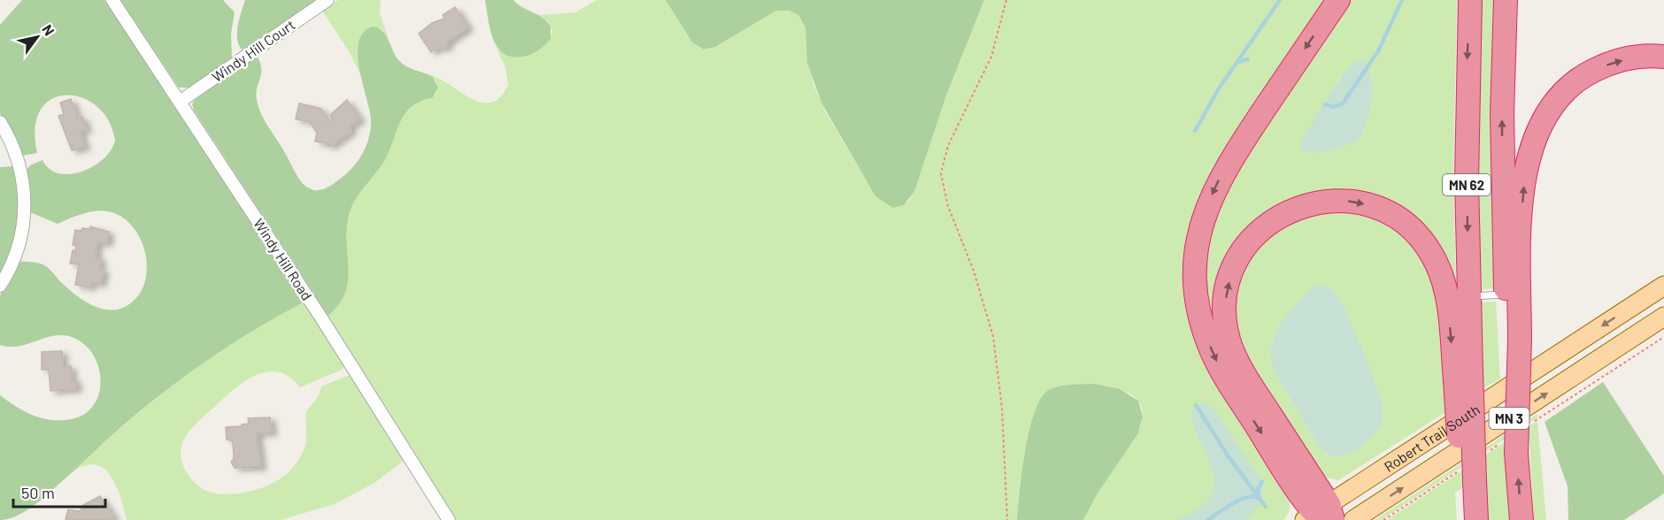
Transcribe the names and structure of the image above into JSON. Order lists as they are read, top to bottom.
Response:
{
  "streets": {
    "highway": ["MN 62"],
    "main road": ["MN 3", "Robert Trail South"],
    "street": ["Windy Hill Court", "Windy Hill Road"]
  },
  "crossings": [
    ["Windy Hill Court", "Windy Hill Road"]
  ],
  "scale_bar": "50 m",
  "north": "top right"
}
